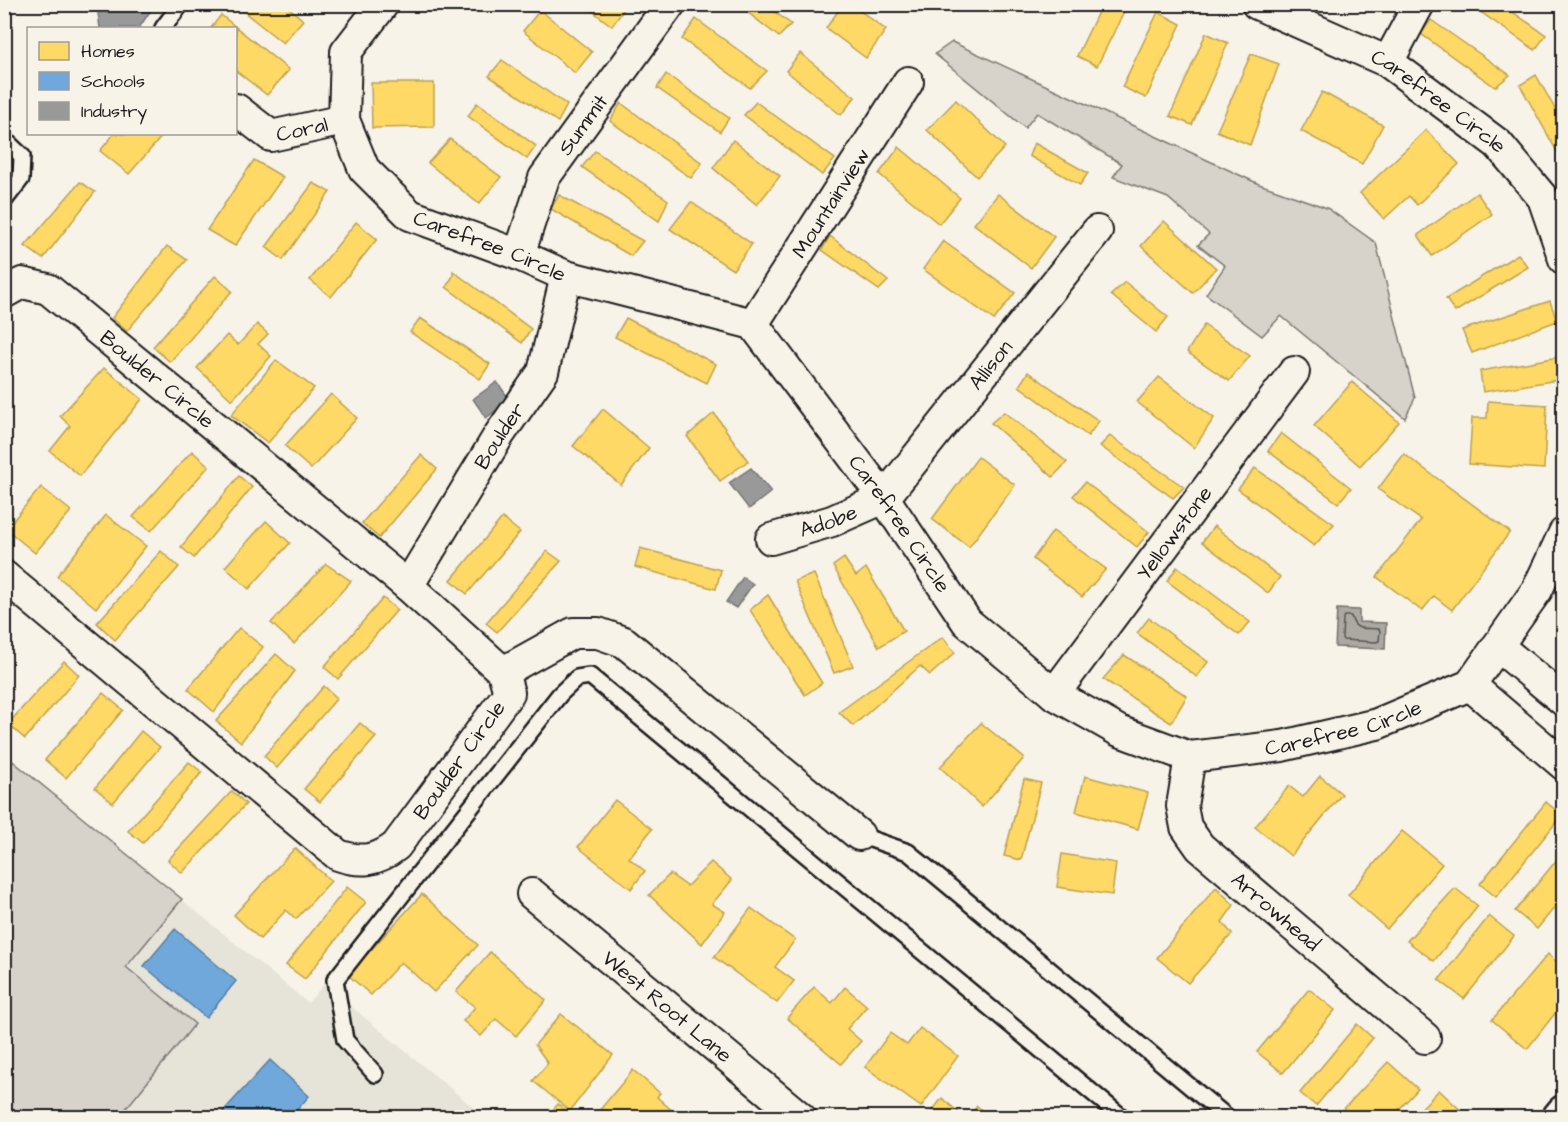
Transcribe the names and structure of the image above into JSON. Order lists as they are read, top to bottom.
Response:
{
  "streets": {
    "street": [
      "Carefree Circle",
      "Summit",
      "Coral",
      "Mountainview",
      "Allison",
      "Boulder Circle",
      "Boulder",
      "Adobe",
      "Yellowstone",
      "Arrowhead",
      "West Root Lane"
    ]
  },
  "crossings": [
    ["Carefree Circle", "Summit"],
    ["Carefree Circle", "Coral"],
    ["Carefree Circle", "Mountainview"],
    ["Carefree Circle", "Allison"],
    ["Carefree Circle", "Boulder"],
    ["Carefree Circle", "Adobe"],
    ["Carefree Circle", "Yellowstone"],
    ["Carefree Circle", "Arrowhead"],
    ["Allison", "Adobe"],
    ["Boulder Circle", "Boulder"]
  ],
  "legend": ["Homes", "Schools", "Industry"]
}
